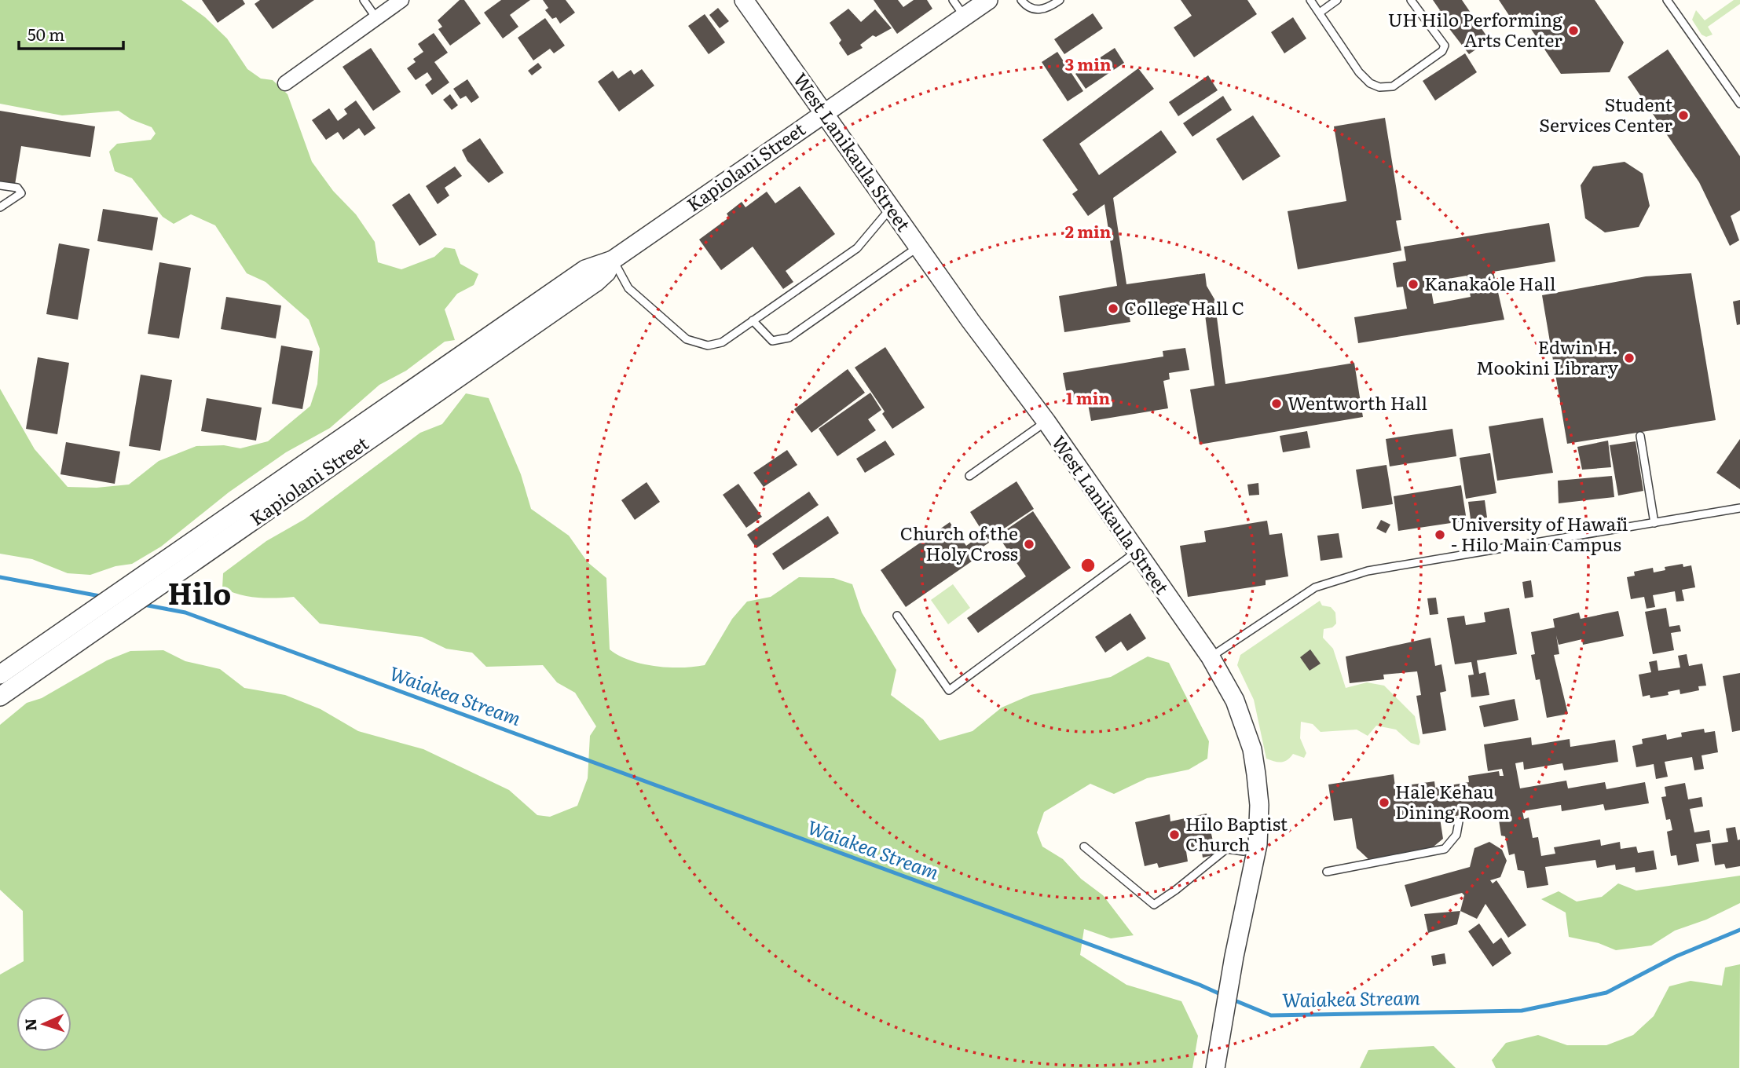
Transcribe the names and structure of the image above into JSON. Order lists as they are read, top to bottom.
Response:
{
  "streets": {
    "street": ["West Lanikaula Street", "Kapiolani Street"]
  },
  "crossings": [
    ["West Lanikaula Street", "Kapiolani Street"]
  ],
  "districts": ["Hilo"],
  "water": ["Waiakea Stream"],
  "places": [
    "UH Hilo Performing Arts Center",
    "Student Services Center",
    "Kanakaʻole Hall",
    "College Hall C",
    "Edwin H. Mookini Library",
    "Wentworth Hall",
    "University of Hawaiʻi - Hilo Main Campus",
    "Church of the Holy Cross",
    "Hale Kehau Dining Room",
    "Hilo Baptist Church"
  ],
  "scale_bar": "50 m",
  "north": "left",
  "rings": ["3 min", "2 min", "1 min"]
}
